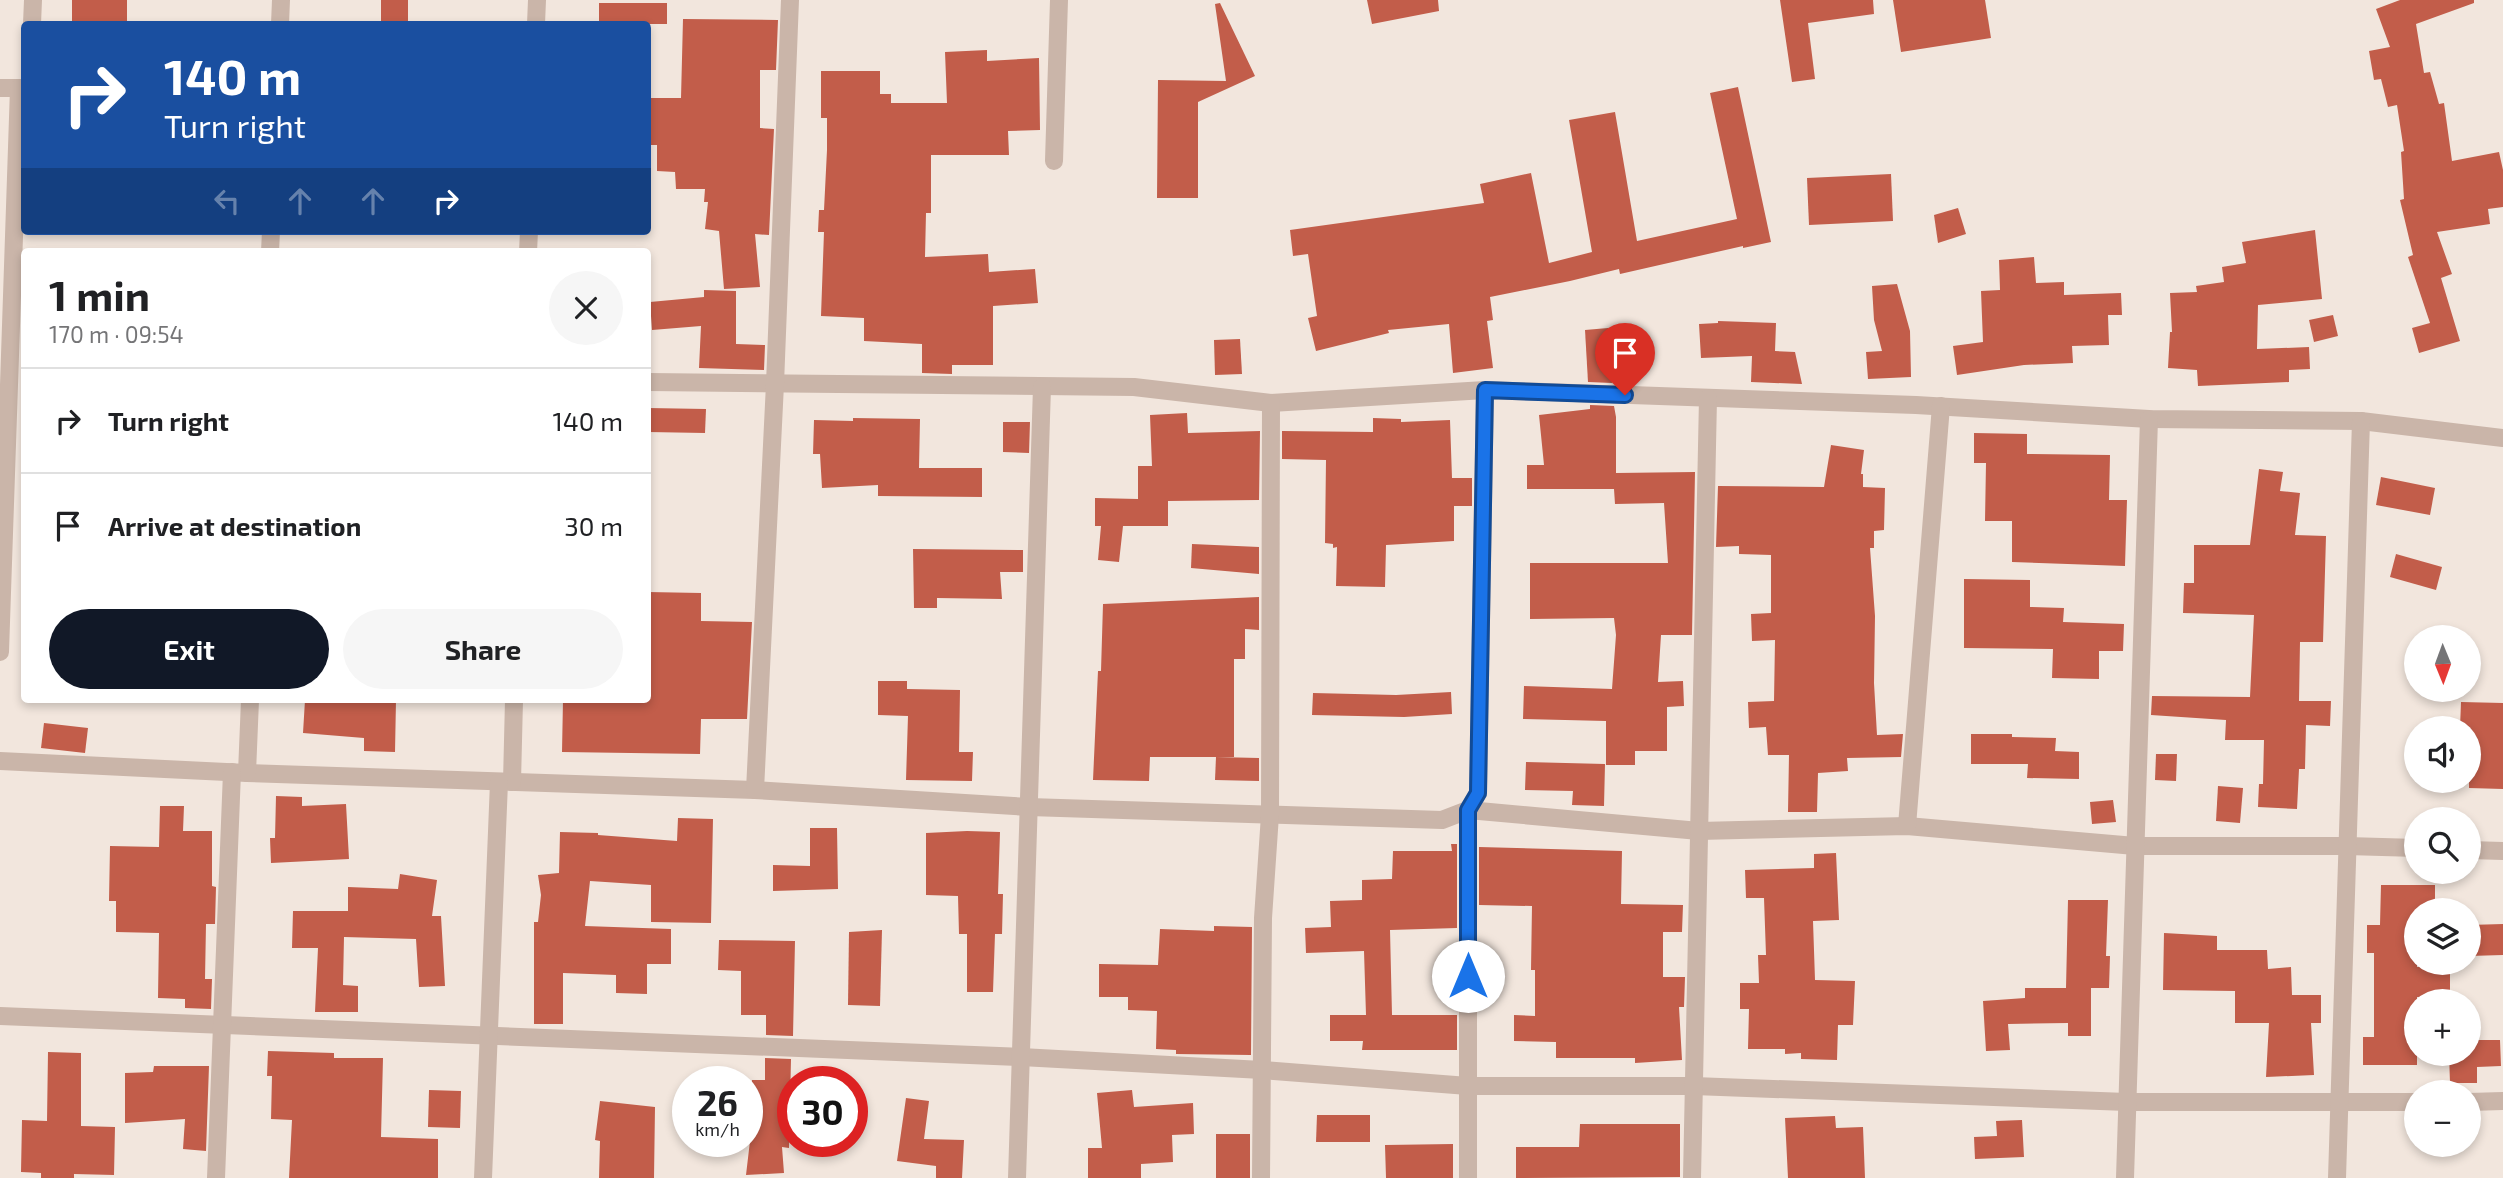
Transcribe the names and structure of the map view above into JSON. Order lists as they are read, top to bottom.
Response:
{
  "north": "bottom",
  "page": {
    "turn": ["140 m", "Turn right"],
    "heading": ["1 min", "170 m · 09:54"],
    "list": [
      {
        "name": "Turn right",
        "value": "140 m"
      },
      {
        "name": "Arrive at destination",
        "value": "30 m"
      }
    ],
    "buttons": ["Exit", "Share"],
    "map_buttons": ["+", "−"],
    "speed": "26 km/h",
    "limit": "30"
  }
}
